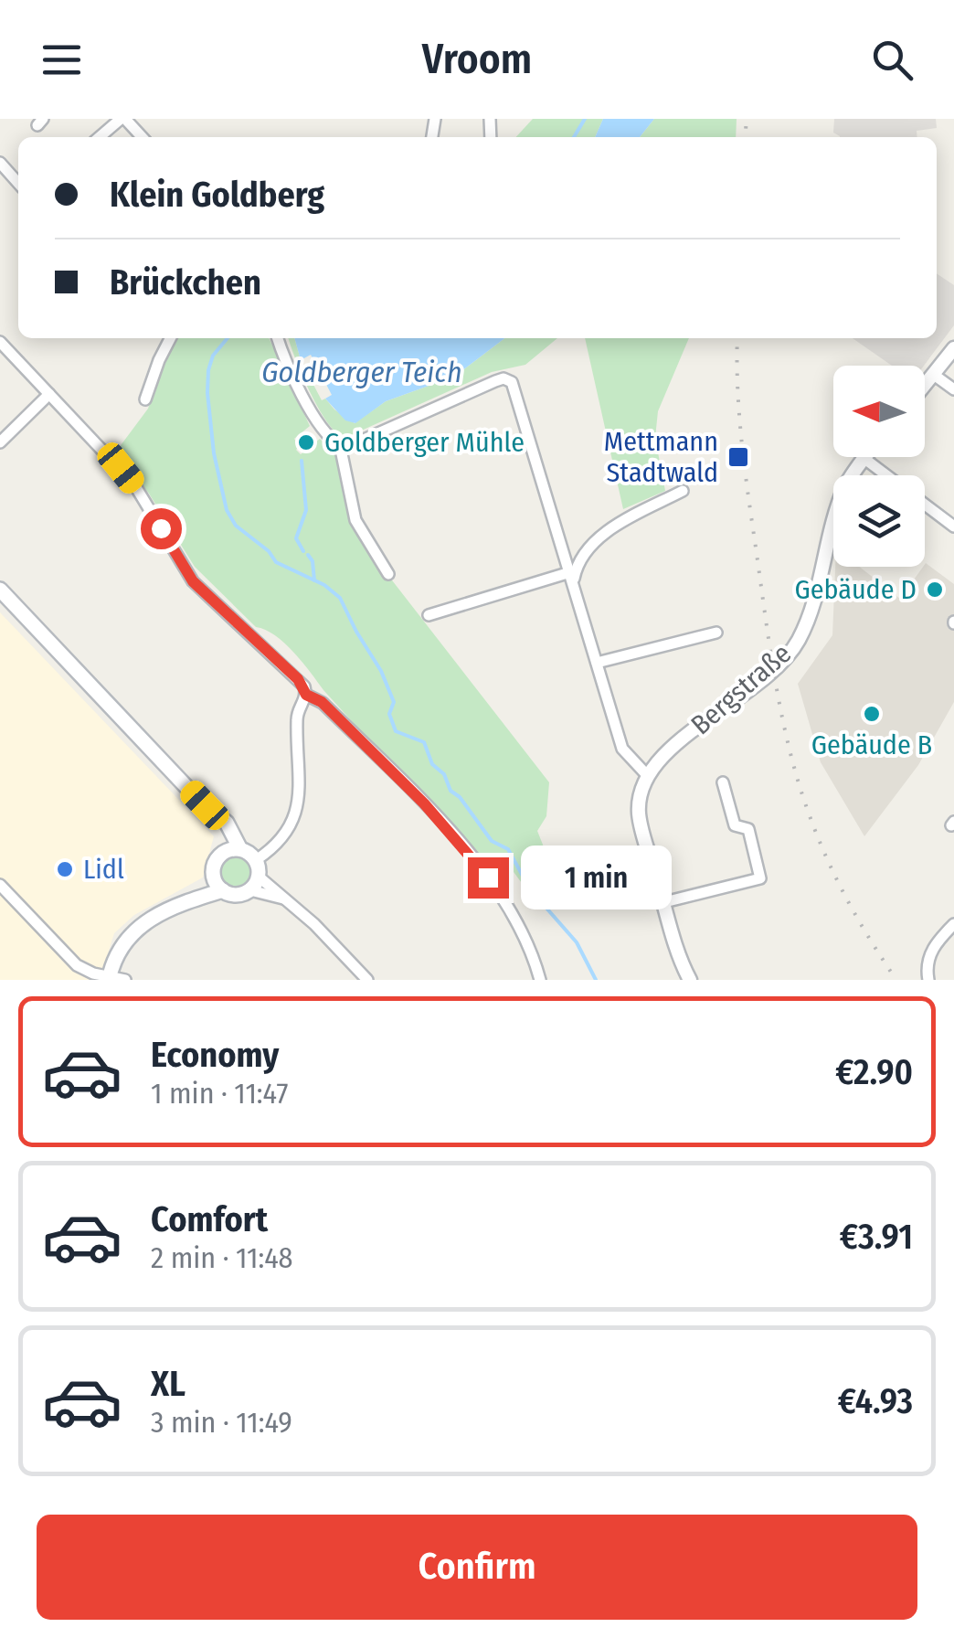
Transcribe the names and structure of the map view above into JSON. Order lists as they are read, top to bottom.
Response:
{
  "streets": {
    "street": ["Bergstraße"]
  },
  "water": ["Goldberger Teich"],
  "places": {
    "other": [
      "Goldberger Mühle",
      "Gebäude D",
      "Gebäude B",
      "Lidl"
    ],
    "transit": ["Mettmann Stadtwald"]
  },
  "north": "left",
  "page": {
    "header": "Vroom",
    "banner": ["Klein Goldberg", "Brückchen"],
    "bubble": "1 min",
    "list": [
      {
        "name": "Economy",
        "note": "1 min · 11:47",
        "value": "€2.90"
      },
      {
        "name": "Comfort",
        "note": "2 min · 11:48",
        "value": "€3.91"
      },
      {
        "name": "XL",
        "note": "3 min · 11:49",
        "value": "€4.93"
      }
    ],
    "buttons": "Confirm"
  }
}
